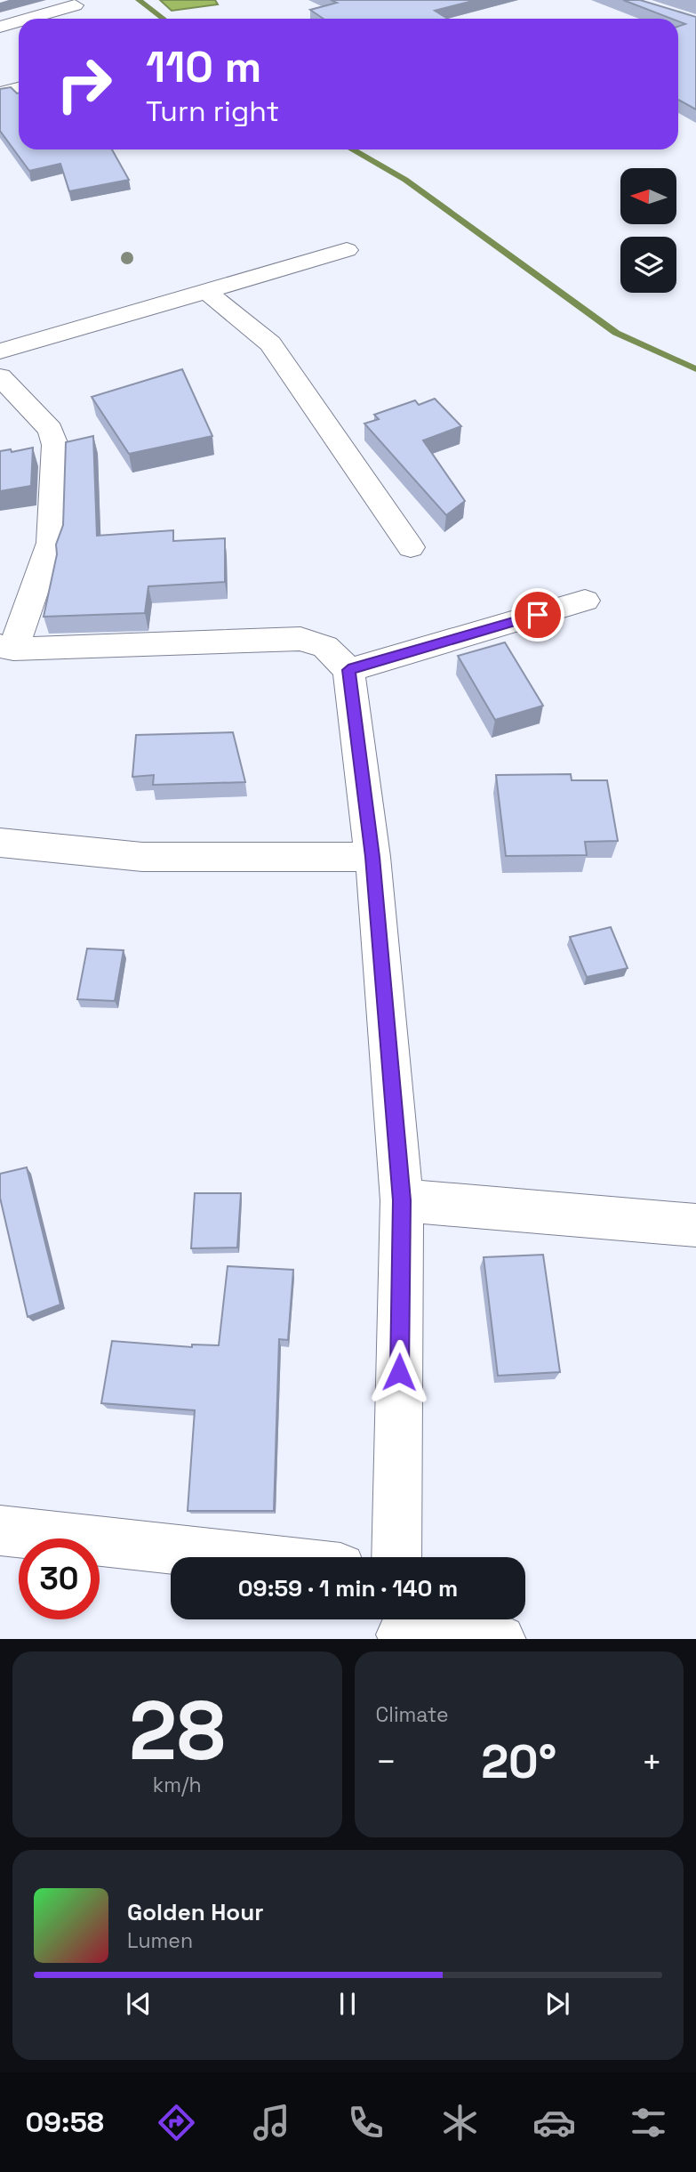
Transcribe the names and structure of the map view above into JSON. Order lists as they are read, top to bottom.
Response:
{
  "north": "left",
  "page": {
    "turn": ["110 m", "Turn right"],
    "limit": "30",
    "trip": "09:59 · 1 min · 140 m",
    "tile": [
      ["28", "km/h"],
      "Climate"
    ],
    "heat": ["−", "20°", "+"],
    "song": ["Golden Hour", "Lumen"],
    "tabs": "09:58"
  }
}
